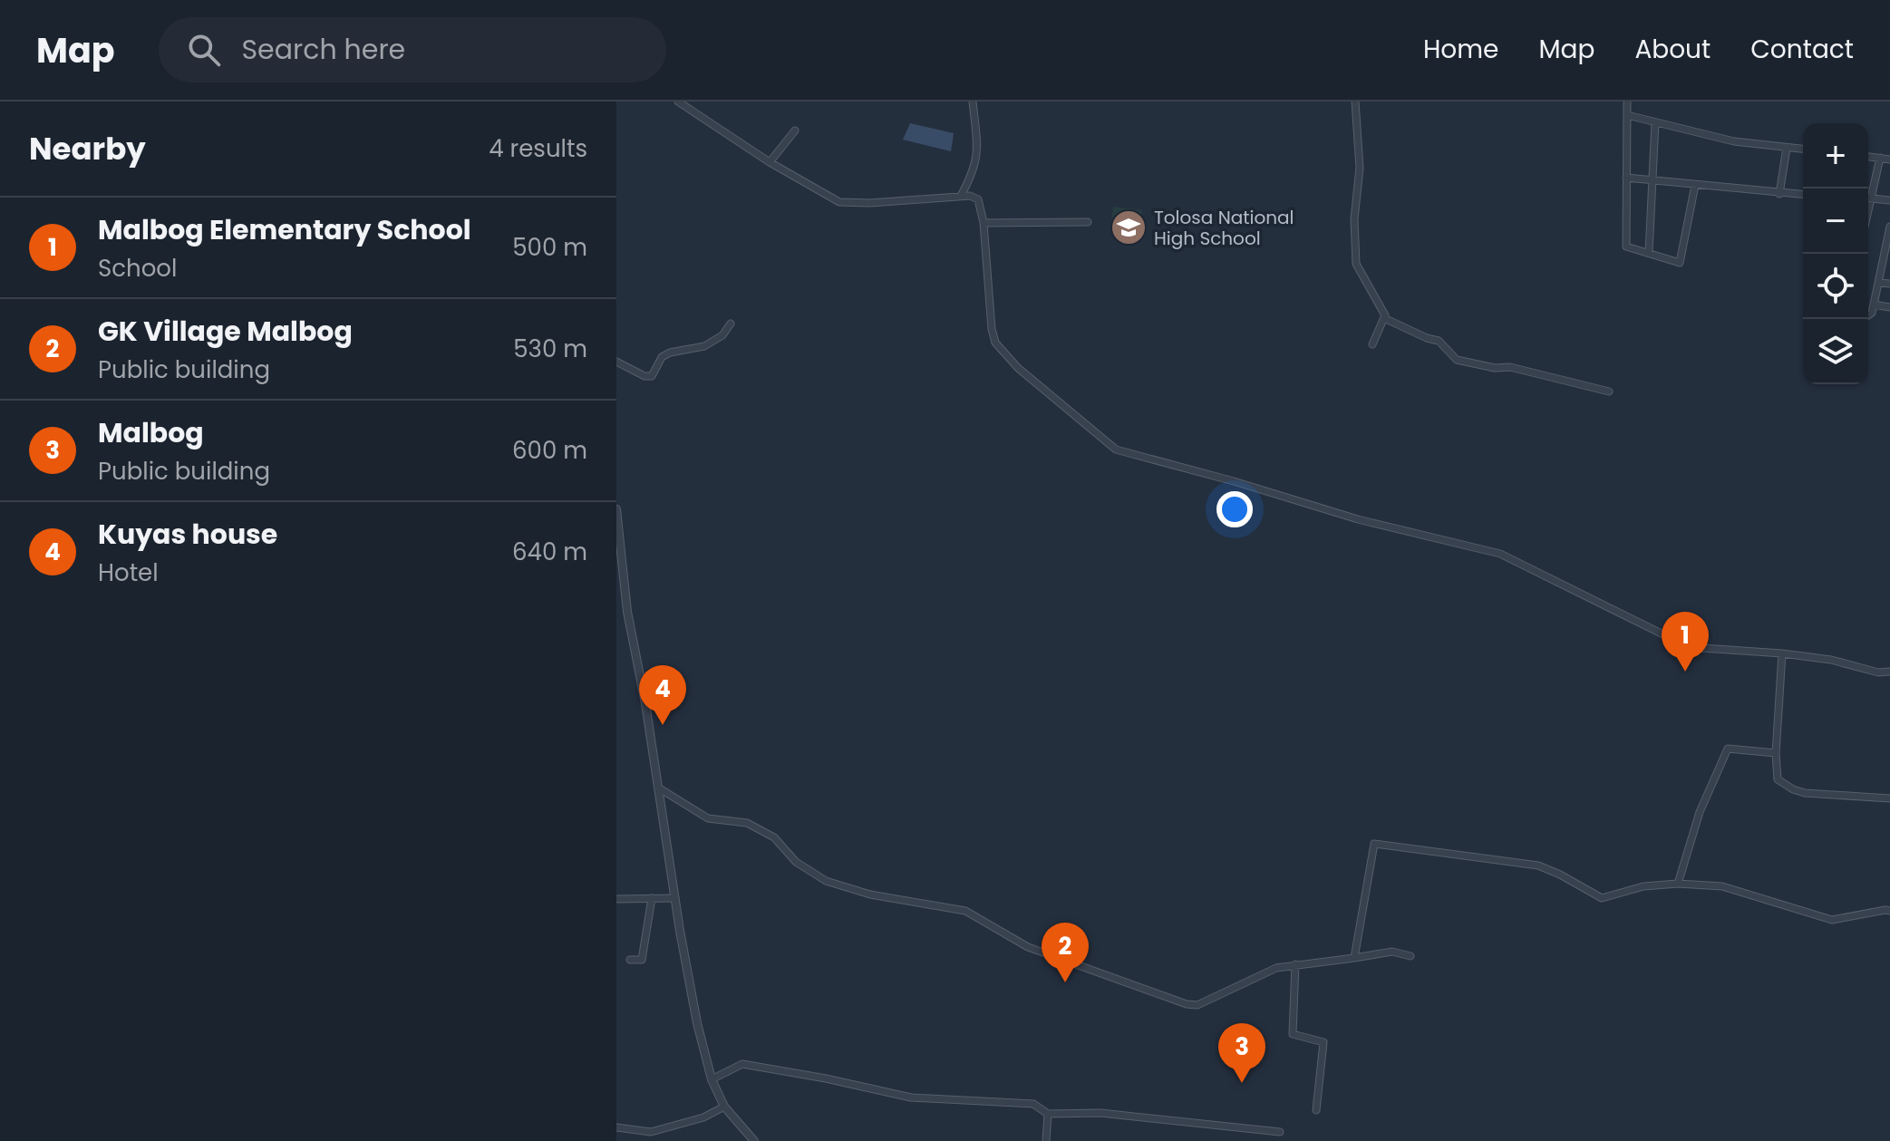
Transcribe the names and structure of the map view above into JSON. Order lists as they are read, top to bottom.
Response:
{
  "places": {
    "school or university": ["Tolosa National High School"]
  },
  "page": {
    "header": "Map",
    "search": "Search here",
    "nav": [
      "Home",
      "Map",
      "About",
      "Contact"
    ],
    "heading": ["Nearby", "4 results"],
    "map_buttons": ["+", "−"],
    "list": [
      {
        "mark": "1",
        "name": "Malbog Elementary School",
        "note": "School",
        "value": "500 m"
      },
      {
        "mark": "2",
        "name": "GK Village Malbog",
        "note": "Public building",
        "value": "530 m"
      },
      {
        "mark": "3",
        "name": "Malbog",
        "note": "Public building",
        "value": "600 m"
      },
      {
        "mark": "4",
        "name": "Kuyas house",
        "note": "Hotel",
        "value": "640 m"
      }
    ],
    "pins": [
      "1",
      "4",
      "2",
      "3"
    ]
  }
}
